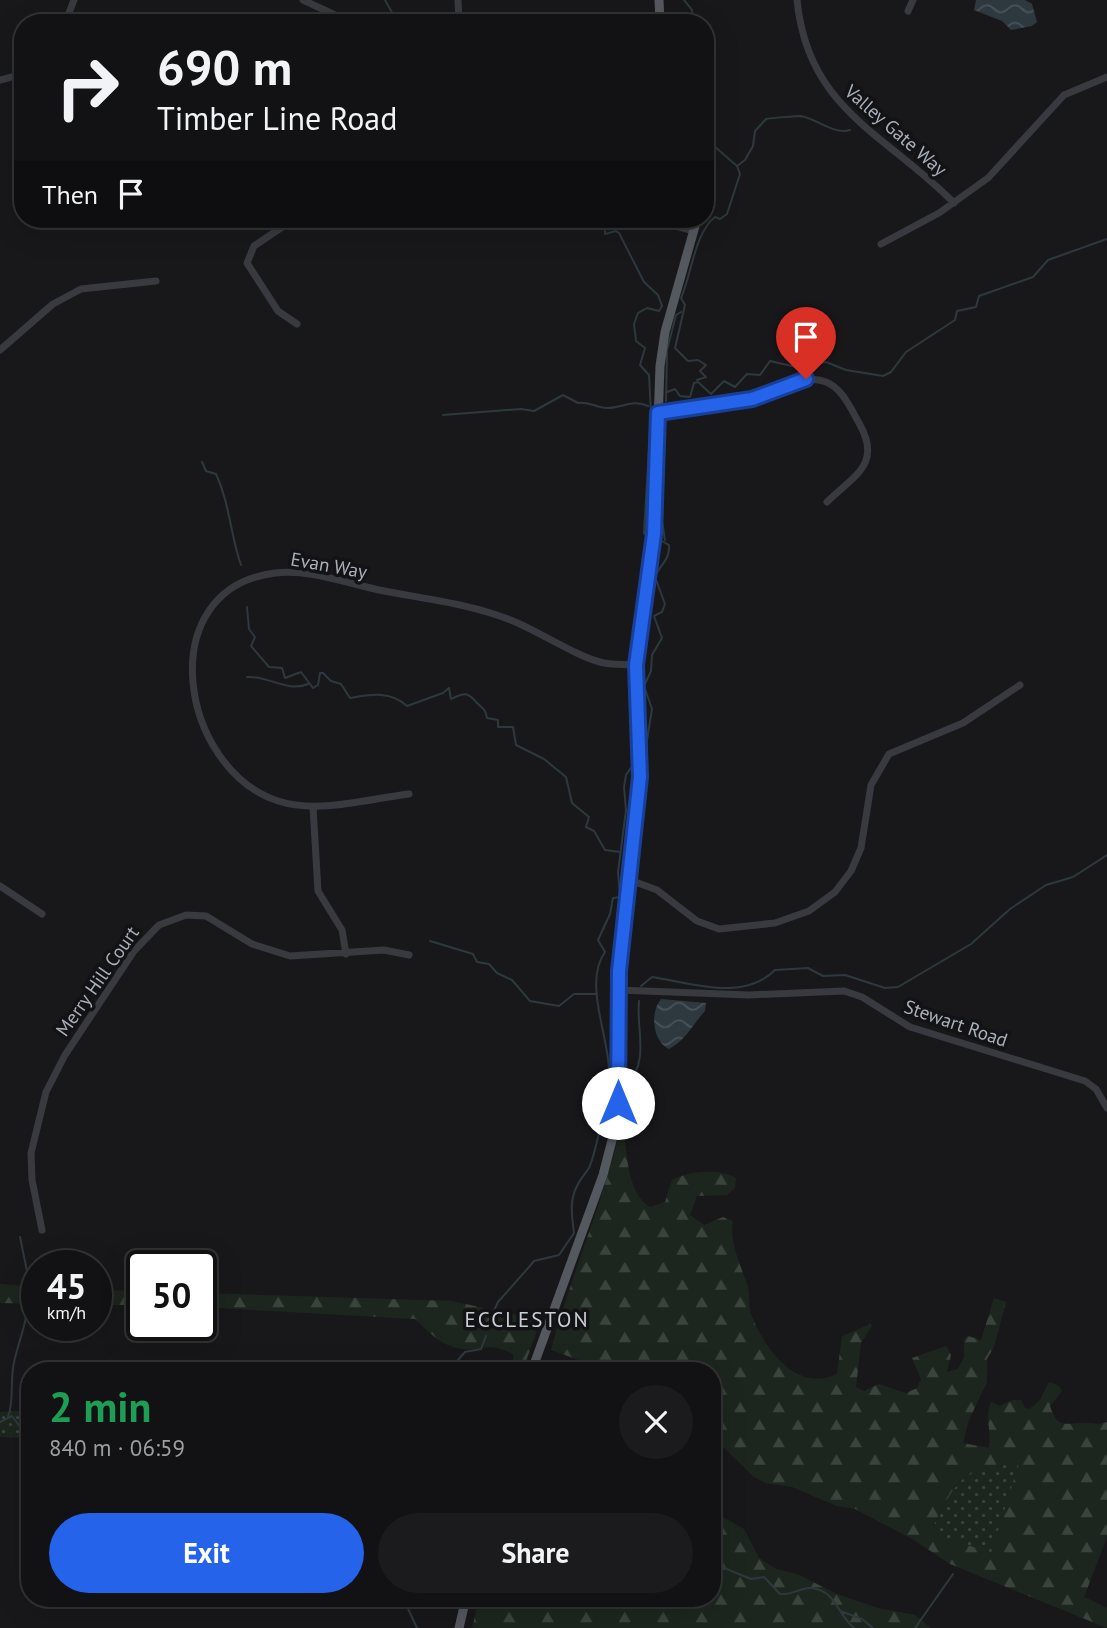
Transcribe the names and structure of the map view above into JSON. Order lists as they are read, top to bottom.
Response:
{
  "streets": {
    "street": [
      "Valley Gate Way",
      "Evan Way",
      "Merry Hill Court",
      "Stewart Road"
    ]
  },
  "districts": ["ECCLESTON"],
  "page": {
    "turn": ["690 m", "Timber Line Road"],
    "then": "Then",
    "speed": "45 km/h",
    "limit": "50",
    "heading": ["2 min", "840 m · 06:59"],
    "buttons": ["Exit", "Share"]
  }
}
